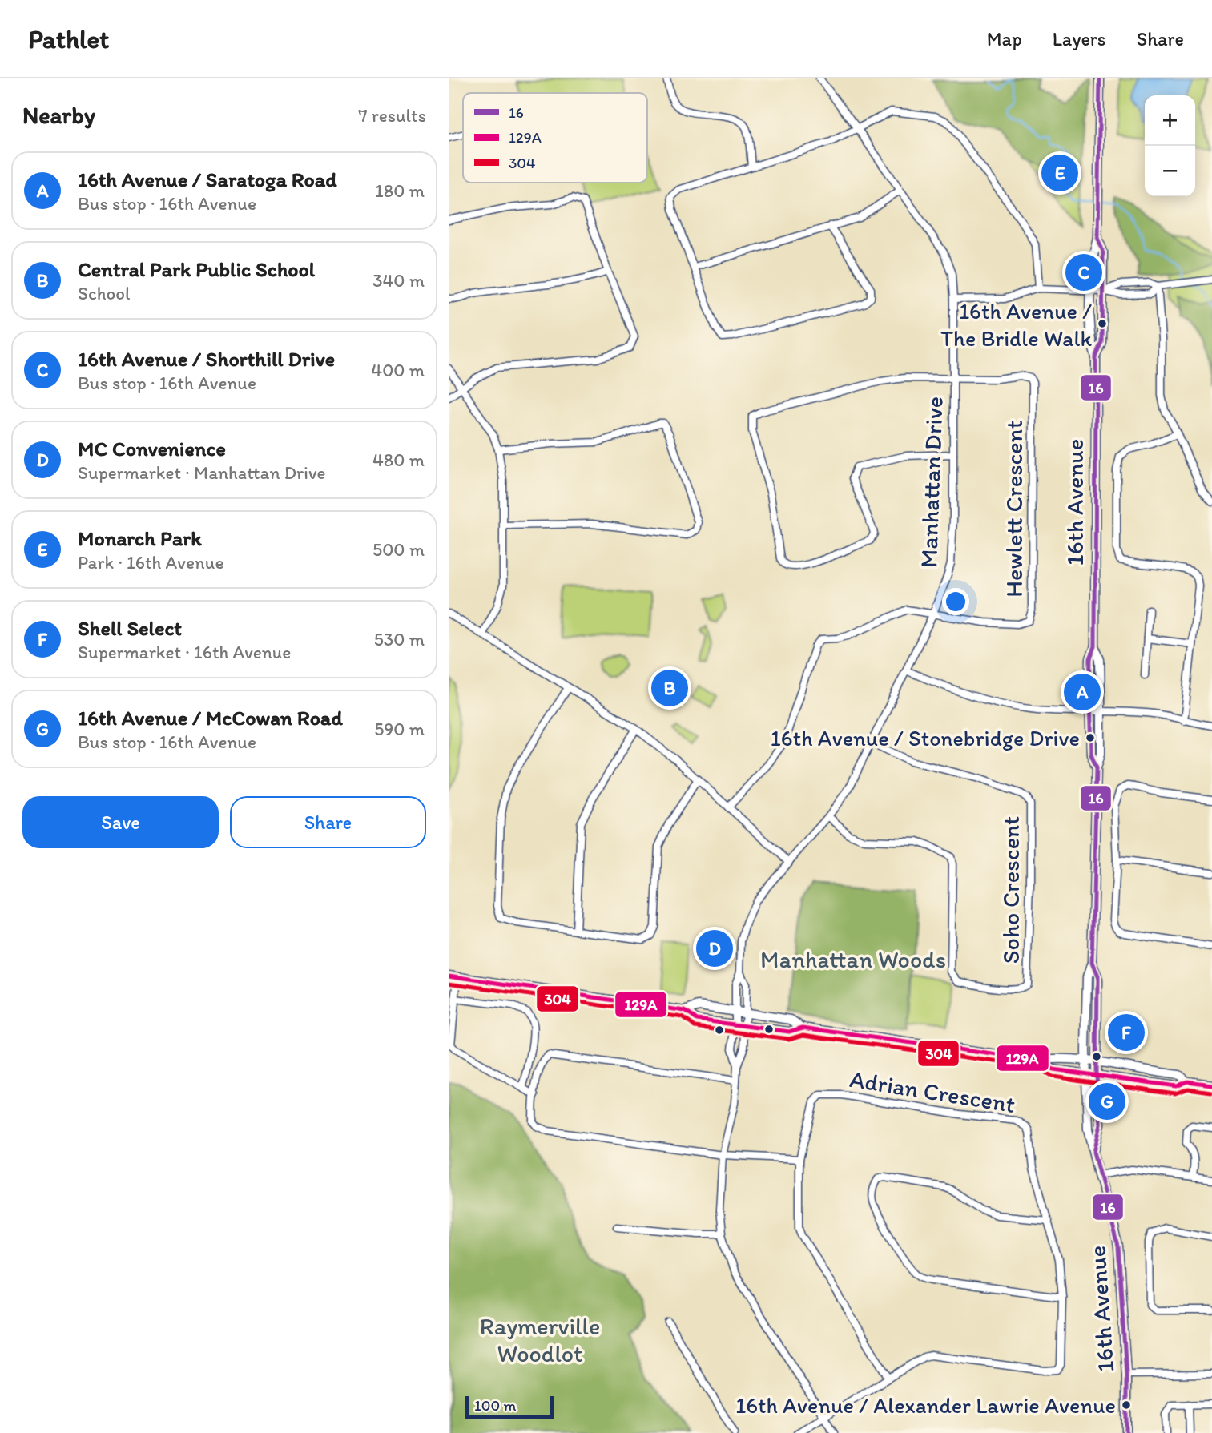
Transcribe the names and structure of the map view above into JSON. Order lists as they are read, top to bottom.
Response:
{
  "streets": {
    "main road": ["16th Avenue"],
    "street": [
      "Manhattan Drive",
      "Hewlett Crescent",
      "Soho Crescent",
      "Adrian Crescent"
    ]
  },
  "crossings": [
    ["Manhattan Drive", "Hewlett Crescent"],
    ["Manhattan Drive", "Soho Crescent"]
  ],
  "parks": ["Manhattan Woods", "Raymerville Woodlot"],
  "places": ["16th Avenue / The Bridle Walk", "16th Avenue / Stonebridge Drive", "16th Avenue / Alexander Lawrie Avenue"],
  "lines": ["transit line 16", "transit line 129A", "transit line 304"],
  "legend": ["16", "129A", "304"],
  "scale_bar": "100 m",
  "page": {
    "header": "Pathlet",
    "nav": ["Map", "Layers", "Share"],
    "heading": ["Nearby", "7 results"],
    "map_buttons": ["+", "−"],
    "list": [
      {
        "mark": "A",
        "name": "16th Avenue / Saratoga Road",
        "note": "Bus stop · 16th Avenue",
        "value": "180 m"
      },
      {
        "mark": "B",
        "name": "Central Park Public School",
        "note": "School",
        "value": "340 m"
      },
      {
        "mark": "C",
        "name": "16th Avenue / Shorthill Drive",
        "note": "Bus stop · 16th Avenue",
        "value": "400 m"
      },
      {
        "mark": "D",
        "name": "MC Convenience",
        "note": "Supermarket · Manhattan Drive",
        "value": "480 m"
      },
      {
        "mark": "E",
        "name": "Monarch Park",
        "note": "Park · 16th Avenue",
        "value": "500 m"
      },
      {
        "mark": "F",
        "name": "Shell Select",
        "note": "Supermarket · 16th Avenue",
        "value": "530 m"
      },
      {
        "mark": "G",
        "name": "16th Avenue / McCowan Road",
        "note": "Bus stop · 16th Avenue",
        "value": "590 m"
      }
    ],
    "pins": [
      "E",
      "C",
      "B",
      "A",
      "D",
      "F",
      "G"
    ],
    "buttons": ["Save", "Share"],
    "scale": "100 m"
  }
}
